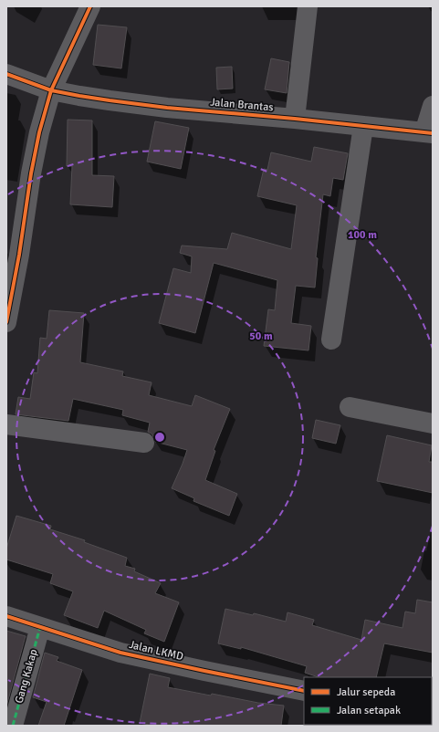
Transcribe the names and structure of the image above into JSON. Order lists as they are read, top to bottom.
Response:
{
  "streets": {
    "street": ["Jalan Brantas", "Jalan LKMD", "Gang Kakap"]
  },
  "crossings": [
    ["Jalan LKMD", "Gang Kakap"]
  ],
  "legend": ["Jalur sepeda", "Jalan setapak"],
  "rings": ["100 m", "50 m"]
}
